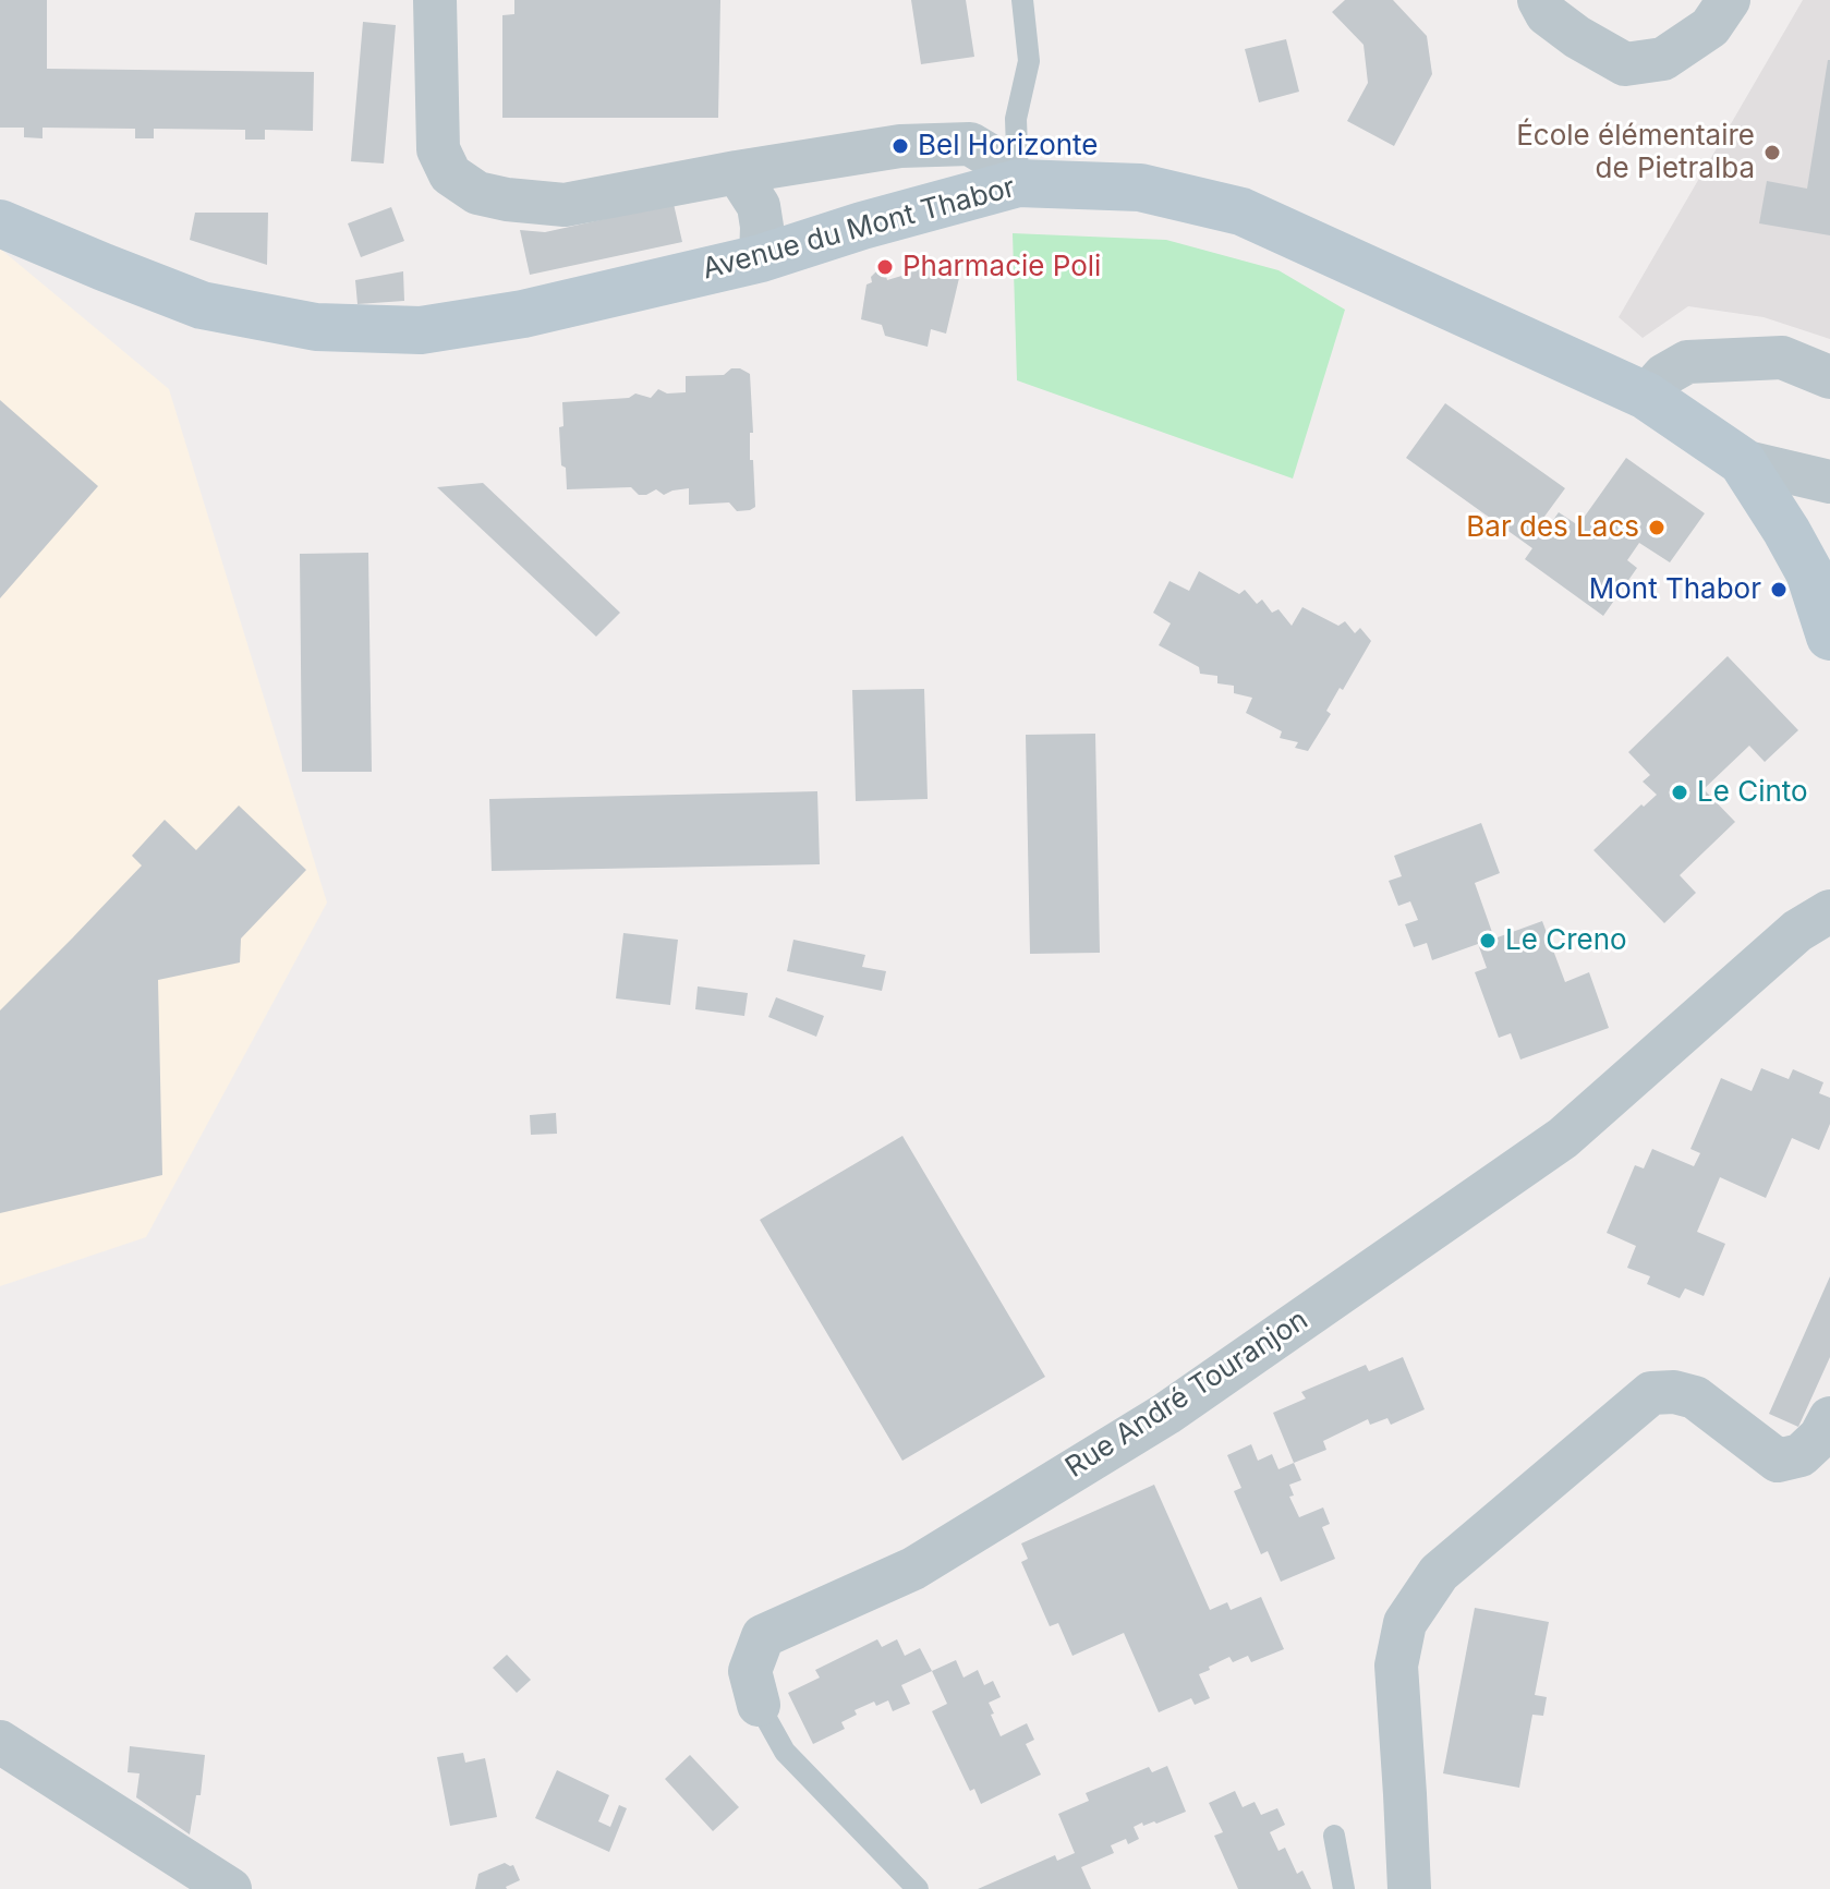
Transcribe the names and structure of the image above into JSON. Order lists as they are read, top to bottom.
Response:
{
  "streets": {
    "street": ["Avenue du Mont Thabor", "Rue André Touranjon"]
  },
  "places": [
    "Bel Horizonte",
    "École élémentaire de Pietralba",
    "Pharmacie Poli",
    "Bar des Lacs",
    "Mont Thabor",
    "Le Cinto",
    "Le Creno"
  ]
}
